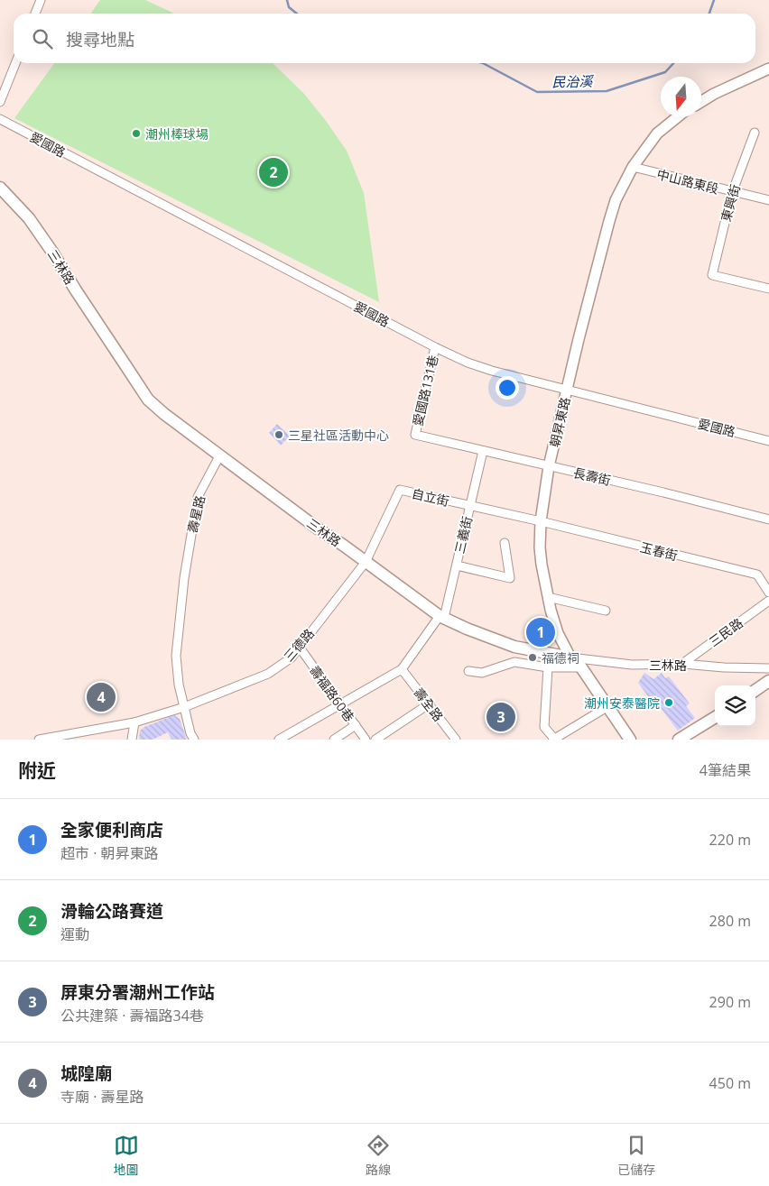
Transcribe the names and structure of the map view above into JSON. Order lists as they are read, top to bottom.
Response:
{
  "streets": {
    "main road": ["三林路", "朝昇東路"],
    "street": [
      "愛國路",
      "中山路東段",
      "東興街",
      "愛國路131巷",
      "長壽街",
      "自立街",
      "壽星路",
      "三義街",
      "玉春街",
      "三民路",
      "三德路",
      "壽福路60巷",
      "壽全路"
    ]
  },
  "crossings": [
    ["愛國路", "愛國路131巷"],
    ["愛國路", "朝昇東路"],
    ["中山路東段", "東興街"],
    ["中山路東段", "朝昇東路"],
    ["三林路", "朝昇東路"],
    ["三林路", "壽星路"],
    ["三林路", "三義街"],
    ["三林路", "三民路"],
    ["三林路", "三德路"],
    ["愛國路131巷", "長壽街"],
    ["朝昇東路", "長壽街"],
    ["朝昇東路", "自立街"],
    ["朝昇東路", "玉春街"],
    ["長壽街", "三義街"],
    ["自立街", "三義街"],
    ["自立街", "玉春街"],
    ["自立街", "三德路"],
    ["壽星路", "三德路"],
    ["三德路", "壽福路60巷"]
  ],
  "water": ["民治溪"],
  "places": [
    "潮州棒球場",
    "三星社區活動中心",
    "福德祠",
    "潮州安泰醫院"
  ],
  "north": "bottom",
  "page": {
    "search": "搜尋地點",
    "pins": [
      "2",
      "1",
      "4",
      "3"
    ],
    "heading": ["附近", "4筆結果"],
    "list": [
      {
        "mark": "1",
        "name": "全家便利商店",
        "note": "超市 · 朝昇東路",
        "value": "220 m"
      },
      {
        "mark": "2",
        "name": "滑輪公路賽道",
        "note": "運動",
        "value": "280 m"
      },
      {
        "mark": "3",
        "name": "屏東分署潮州工作站",
        "note": "公共建築 · 壽福路34巷",
        "value": "290 m"
      },
      {
        "mark": "4",
        "name": "城隍廟",
        "note": "寺廟 · 壽星路",
        "value": "450 m"
      }
    ],
    "nav": ["地圖", "路線", "已儲存"]
  }
}
